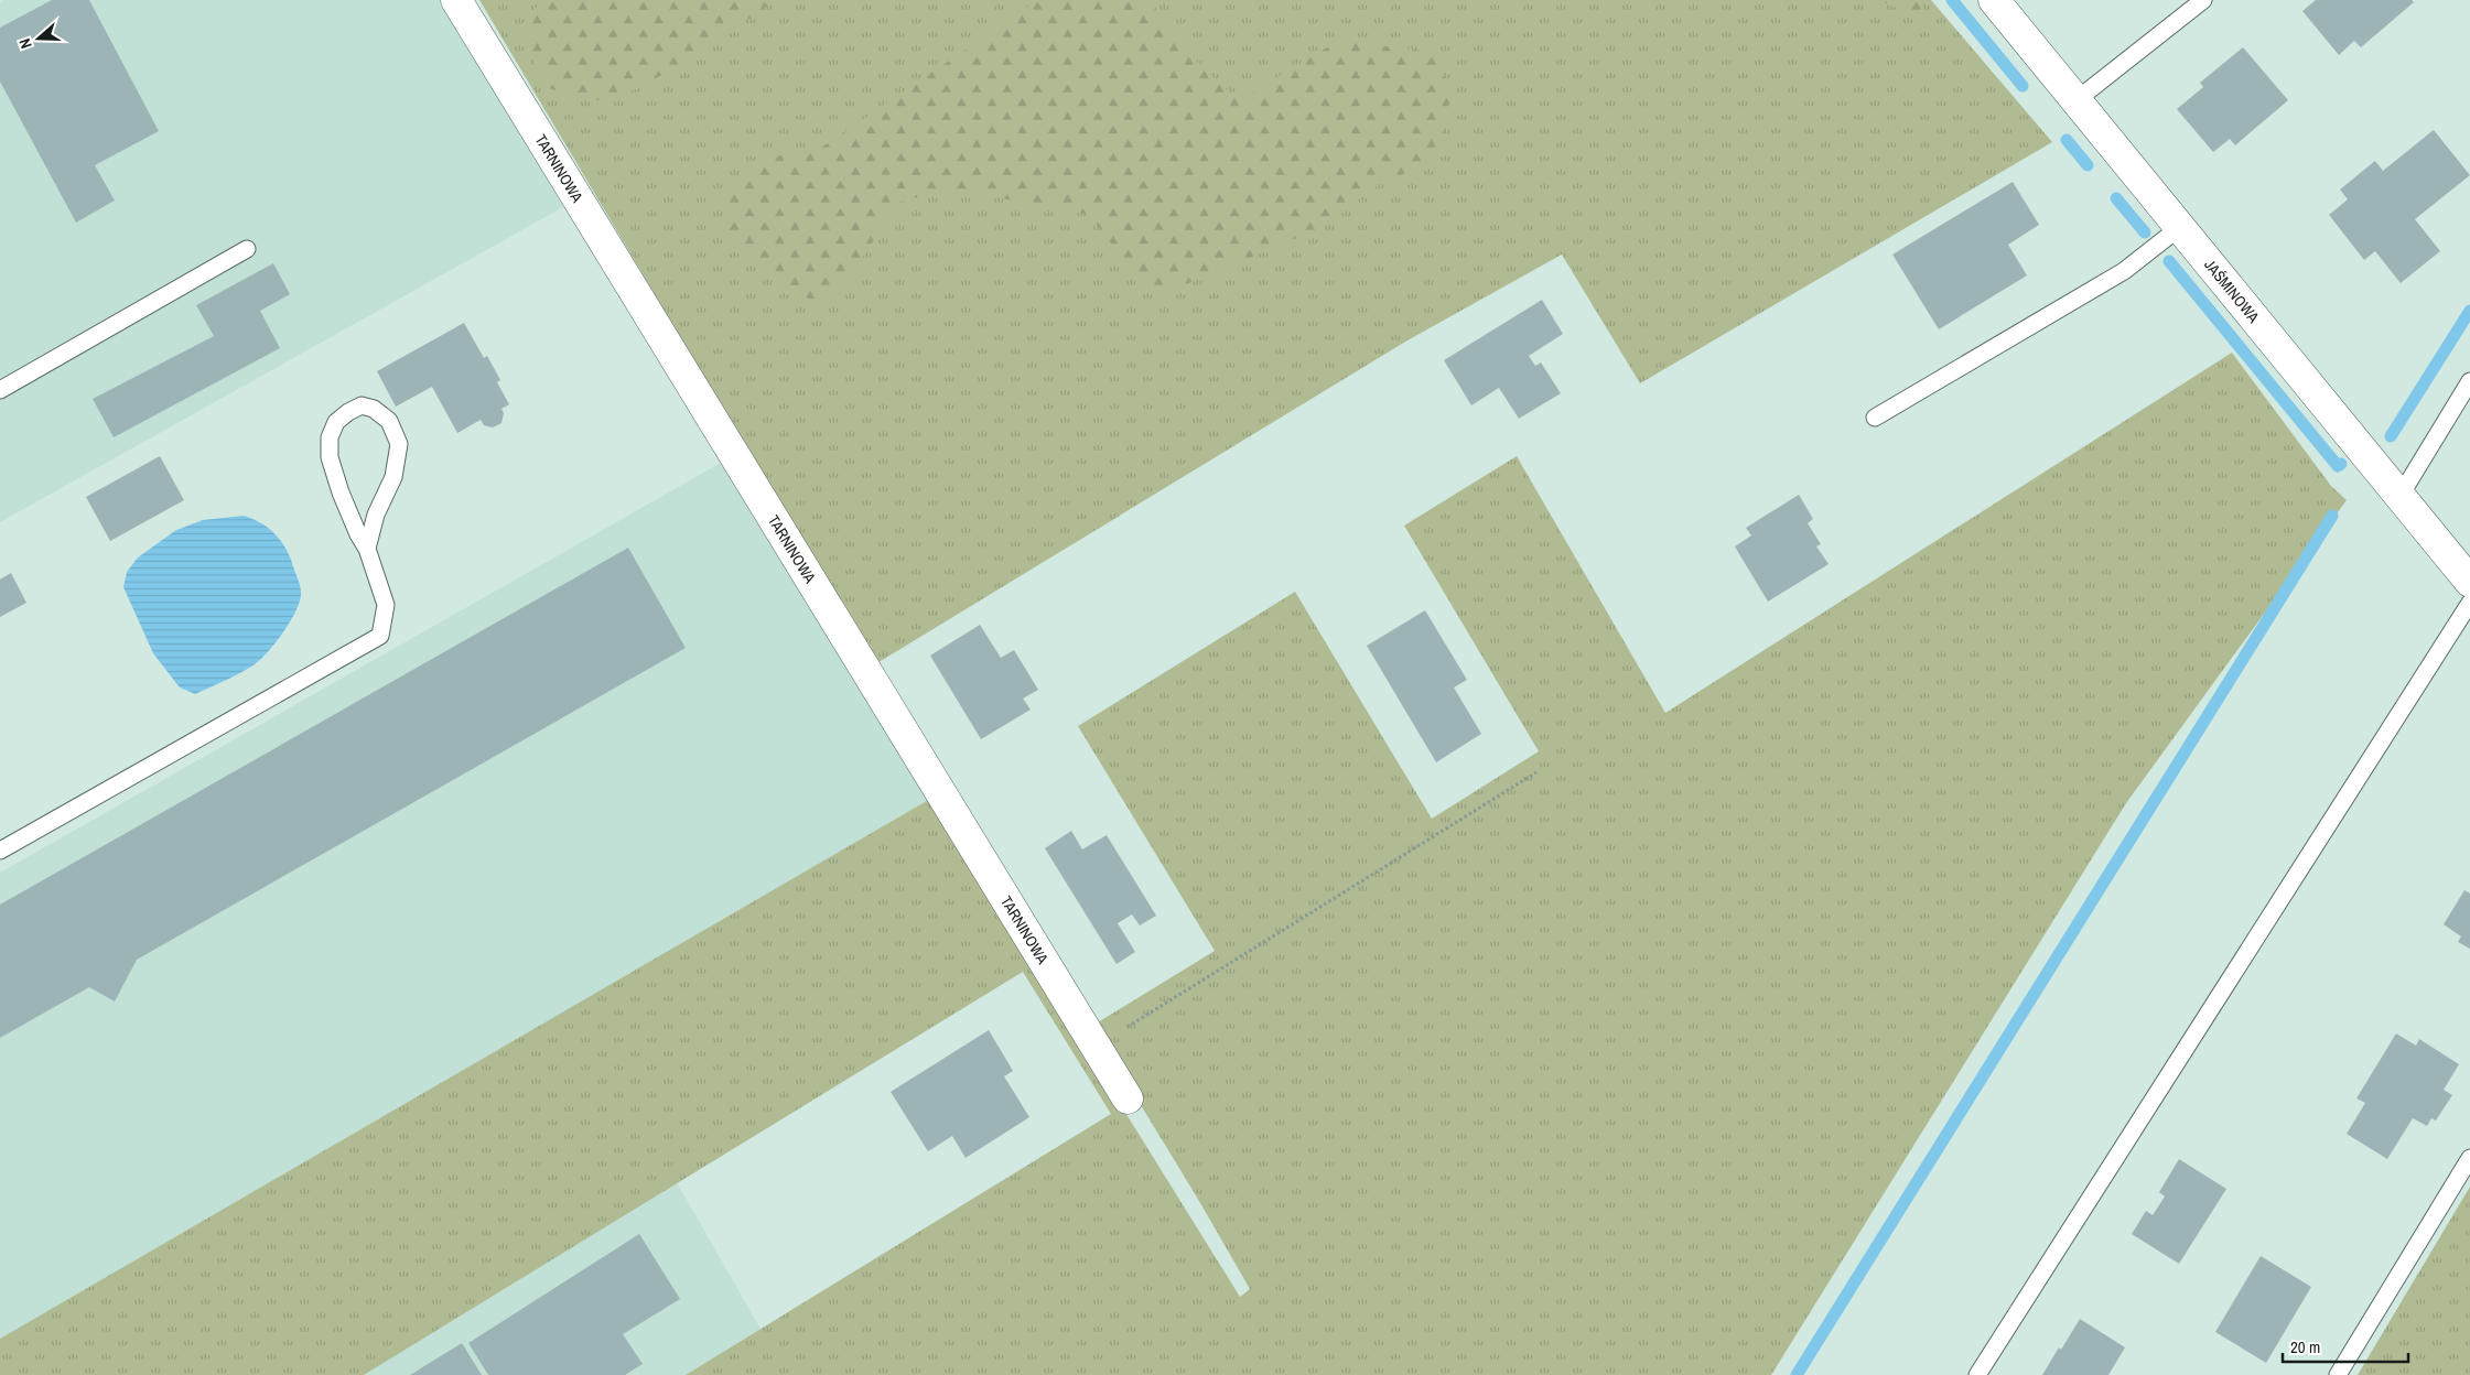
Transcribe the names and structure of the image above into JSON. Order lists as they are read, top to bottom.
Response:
{
  "streets": {
    "street": ["TARNINOWA", "JAŚMINOWA"]
  },
  "scale_bar": "20 m",
  "north": "left"
}
